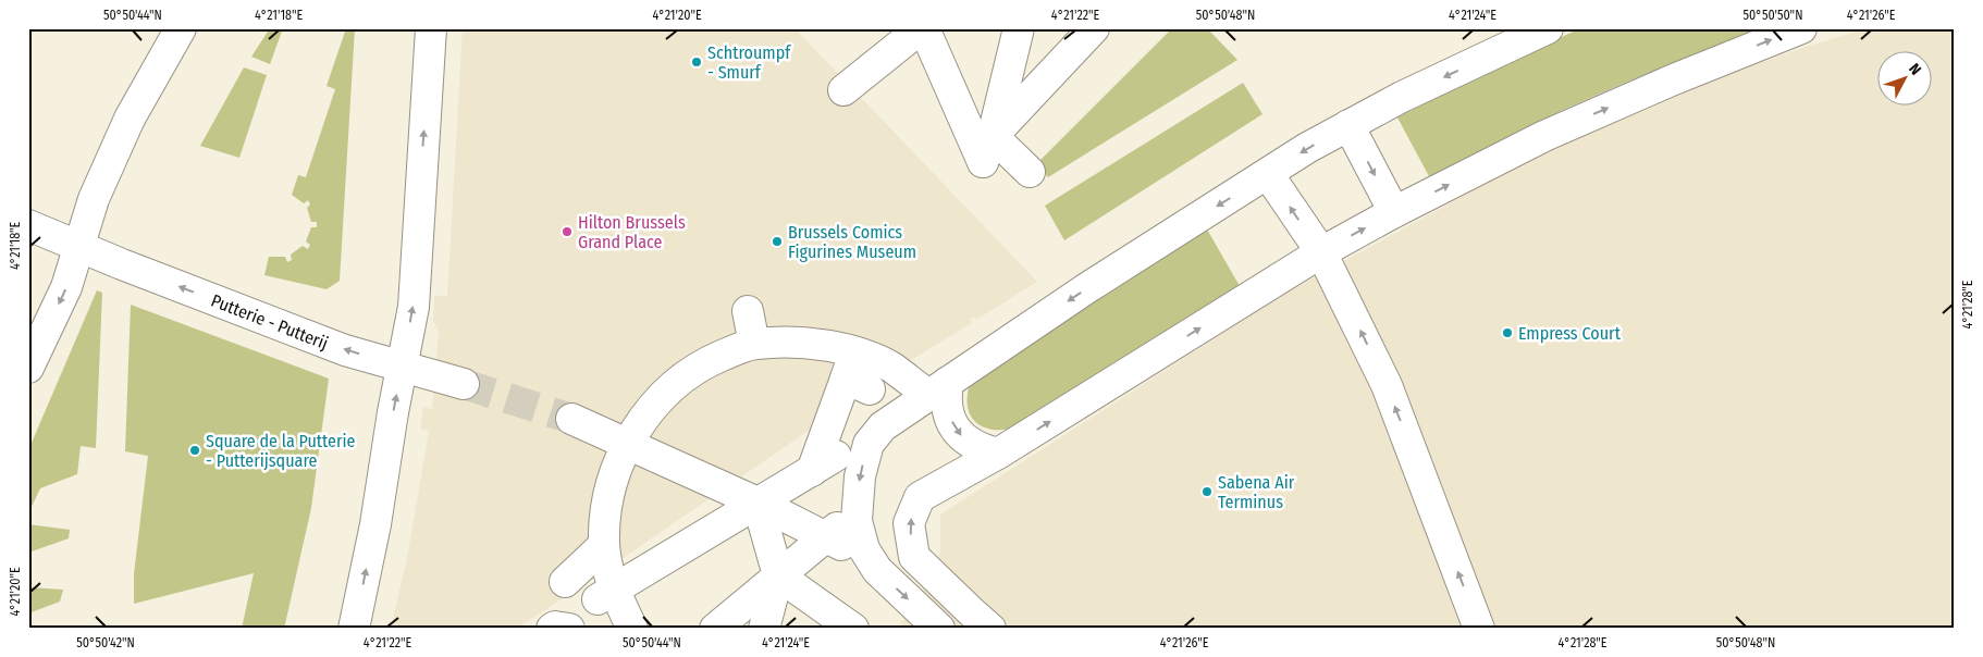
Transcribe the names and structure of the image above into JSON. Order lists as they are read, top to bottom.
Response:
{
  "streets": {
    "street": ["Putterie - Putterij"]
  },
  "one_way": ["Putterie - Putterij"],
  "places": [
    "Schtroumpf - Smurf",
    "Hilton Brussels Grand Place",
    "Brussels Comics Figurines Museum",
    "Empress Court",
    "Square de la Putterie - Putterijsquare",
    "Sabena Air Terminus"
  ],
  "north": "top right",
  "coordinates": [
    "50°50'44\"N",
    "4°21'18\"E",
    "4°21'20\"E",
    "4°21'22\"E",
    "50°50'48\"N",
    "4°21'24\"E",
    "50°50'50\"N",
    "4°21'26\"E",
    "4°21'28\"E",
    "50°50'42\"N"
  ]
}
